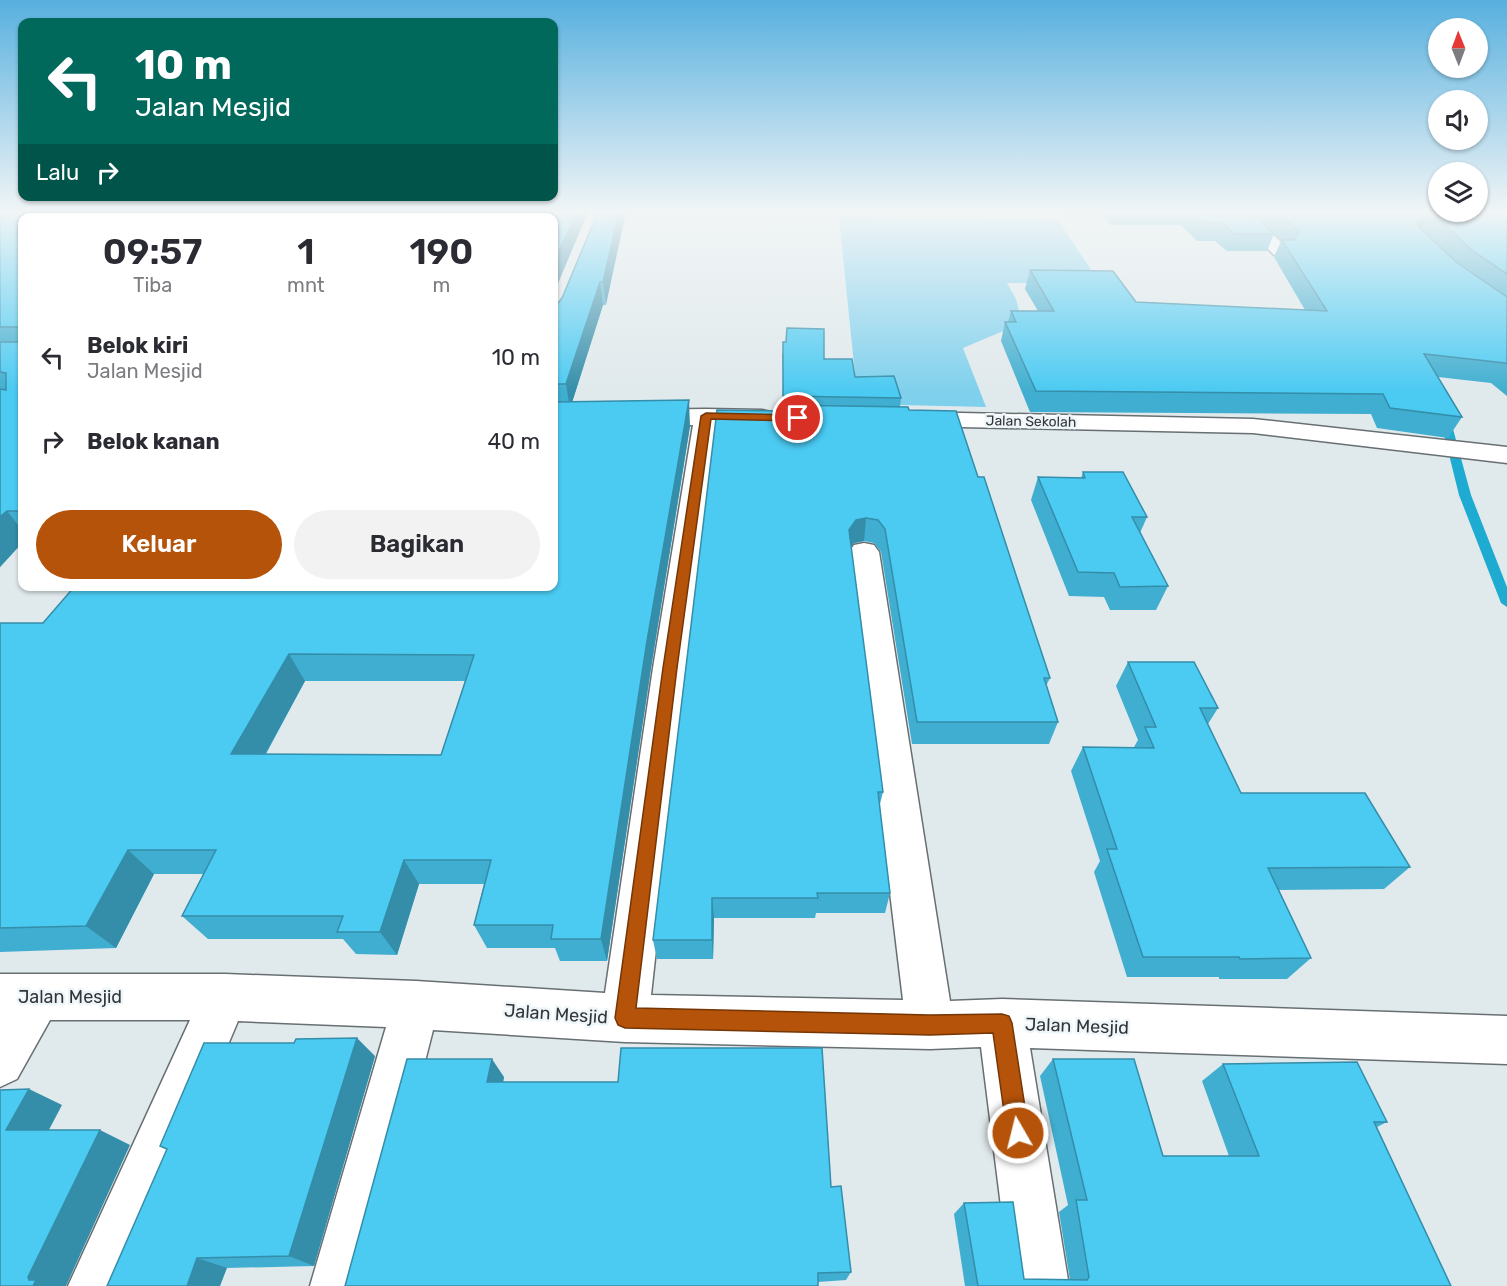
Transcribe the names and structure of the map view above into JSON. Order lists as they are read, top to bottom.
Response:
{
  "streets": {
    "street": ["Jalan Sekolah", "Jalan Mesjid"]
  },
  "north": "top",
  "page": {
    "turn": ["10 m", "Jalan Mesjid"],
    "then": "Lalu",
    "eta": [
      "09:57",
      "Tiba",
      "1",
      "mnt",
      "190",
      "m"
    ],
    "list": [
      {
        "name": "Belok kiri",
        "note": "Jalan Mesjid",
        "value": "10 m"
      },
      {
        "name": "Belok kanan",
        "value": "40 m"
      }
    ],
    "buttons": ["Keluar", "Bagikan"]
  }
}
